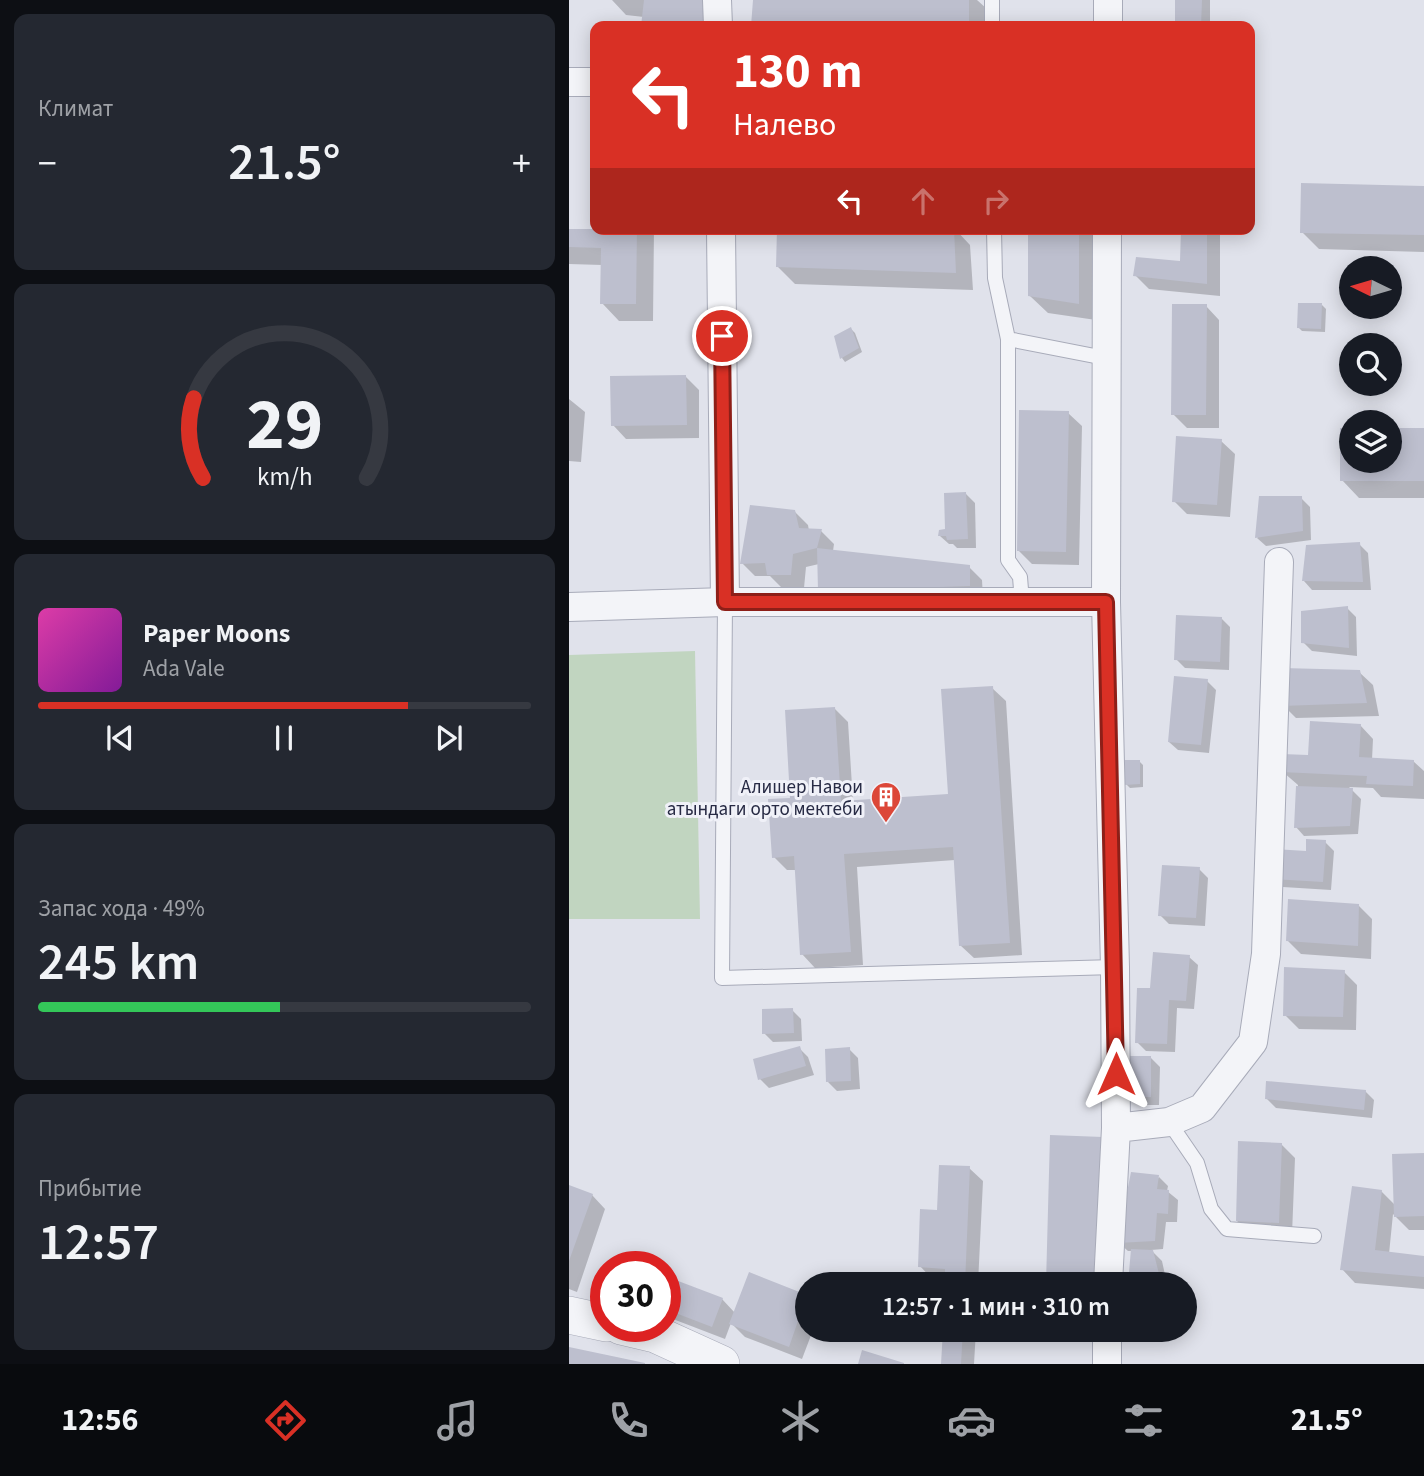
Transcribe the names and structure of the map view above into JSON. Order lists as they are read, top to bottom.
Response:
{
  "places": {
    "building": ["Алишер Навои атындаги орто мектеби"]
  },
  "north": "left",
  "page": {
    "tile": [
      "Климат",
      ["Запас хода · 49%", "245 km"],
      ["Прибытие", "12:57"]
    ],
    "turn": ["130 m", "Налево"],
    "heat": ["−", "21.5°", "+"],
    "song": ["Paper Moons", "Ada Vale"],
    "limit": "30",
    "trip": "12:57 · 1 мин · 310 m",
    "tabs": ["12:56", "21.5°"],
    "gauge": ["29", "km/h"]
  }
}
